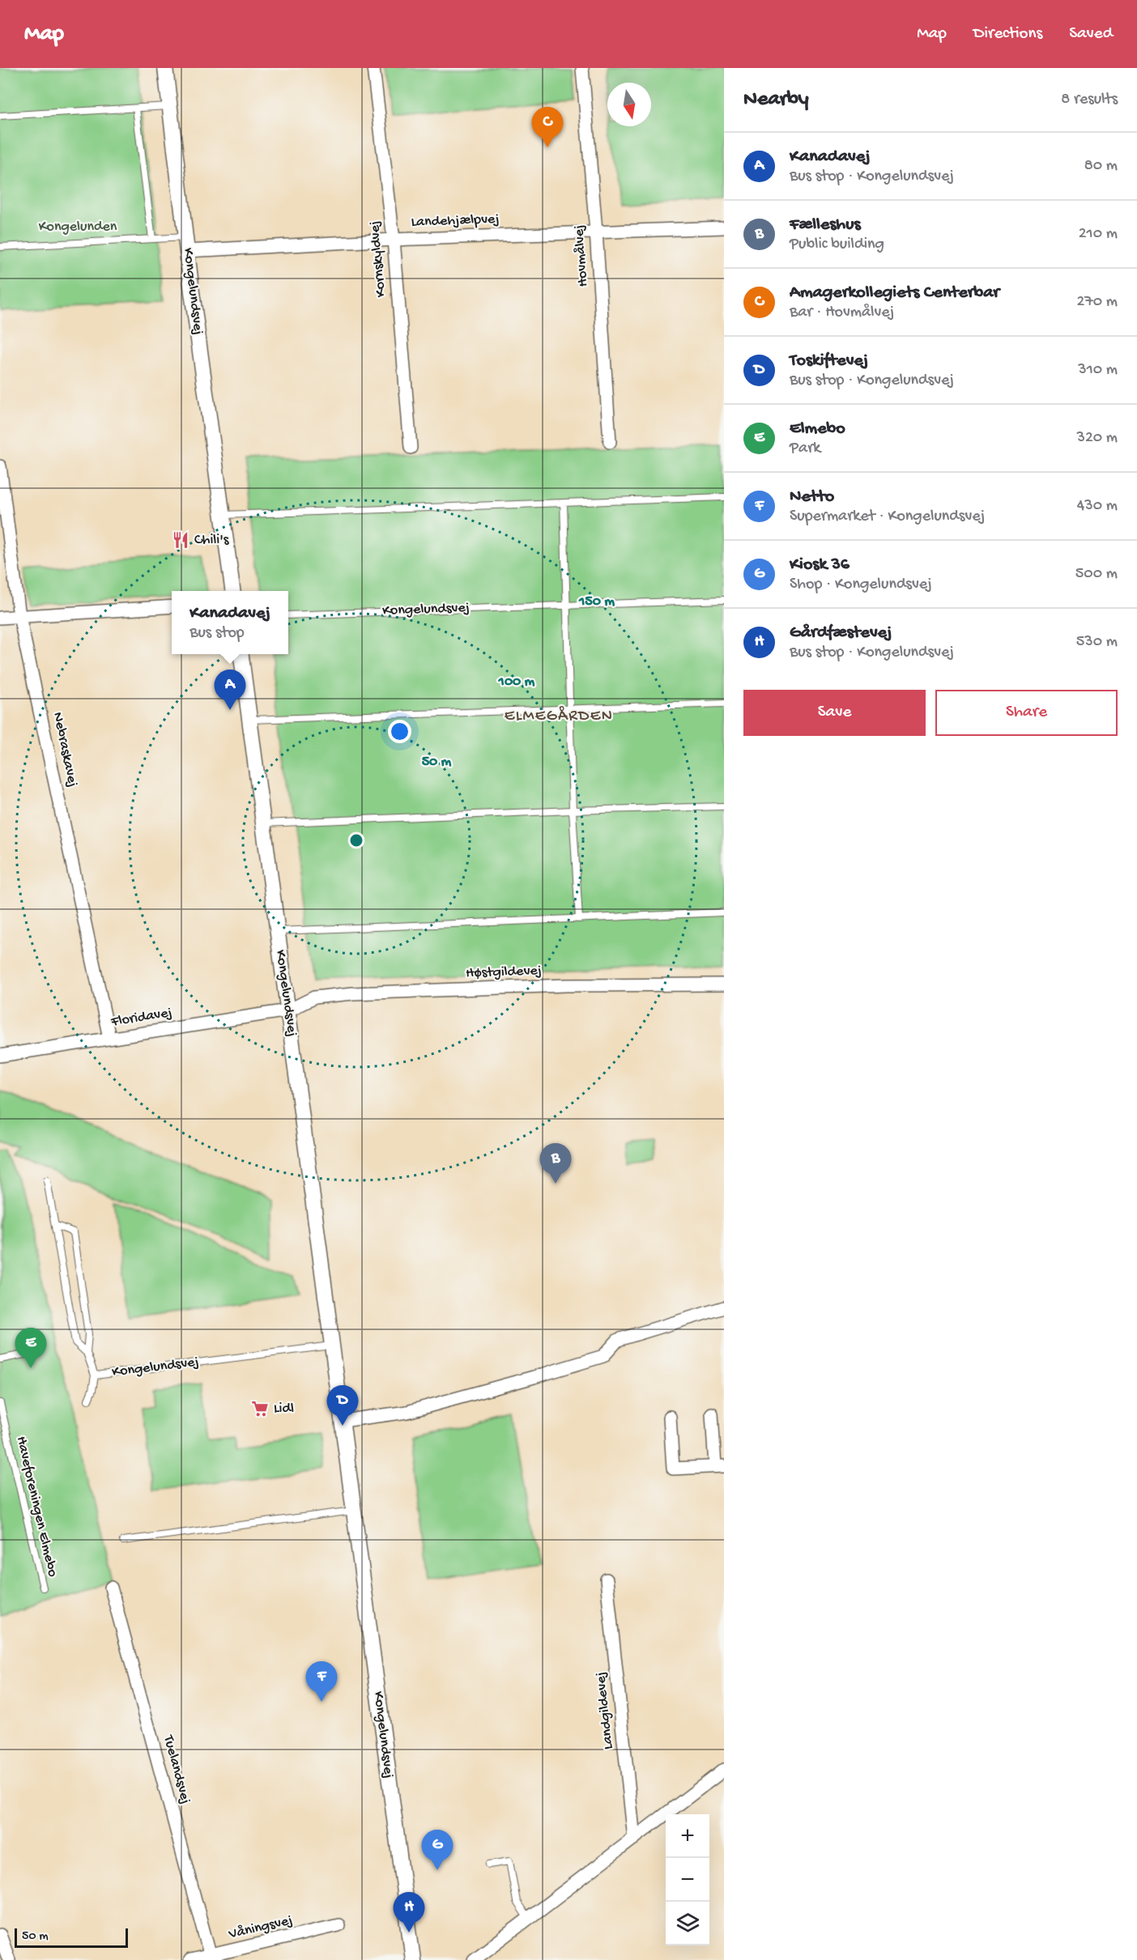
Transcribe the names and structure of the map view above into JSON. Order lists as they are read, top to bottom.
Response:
{
  "streets": {
    "street": [
      "Landehjælpvej",
      "Hovmålvej",
      "Kornskyldvej",
      "Kongelundsvej",
      "Nebraskavej",
      "Høstgildevej",
      "Floridavej",
      "Landgildevej",
      "Tuelandsvej",
      "Våningsvej"
    ],
    "lane": ["Haveforeningen Elmebo"]
  },
  "crossings": [
    ["Landehjælpvej", "Hovmålvej"],
    ["Landehjælpvej", "Kornskyldvej"],
    ["Landehjælpvej", "Kongelundsvej"],
    ["Kongelundsvej", "Høstgildevej"],
    ["Kongelundsvej", "Floridavej"],
    ["Nebraskavej", "Floridavej"],
    ["Høstgildevej", "Floridavej"],
    ["Tuelandsvej", "Våningsvej"]
  ],
  "districts": ["ELMEGÅRDEN"],
  "parks": ["Kongelunden"],
  "places": {
    "restaurant": ["Chili's"],
    "supermarket": ["Lidl"]
  },
  "scale_bar": "50 m",
  "north": "bottom",
  "page": {
    "header": "Map",
    "nav": ["Map", "Directions", "Saved"],
    "heading": ["Nearby", "8 results"],
    "pins": [
      "C",
      "A",
      "B",
      "E",
      "D",
      "F",
      "G",
      "H"
    ],
    "list": [
      {
        "mark": "A",
        "name": "Kanadavej",
        "note": "Bus stop · Kongelundsvej",
        "value": "80 m"
      },
      {
        "mark": "B",
        "name": "Fælleshus",
        "note": "Public building",
        "value": "210 m"
      },
      {
        "mark": "C",
        "name": "Amagerkollegiets Centerbar",
        "note": "Bar · Hovmålvej",
        "value": "270 m"
      },
      {
        "mark": "D",
        "name": "Toskiftevej",
        "note": "Bus stop · Kongelundsvej",
        "value": "310 m"
      },
      {
        "mark": "E",
        "name": "Elmebo",
        "note": "Park",
        "value": "320 m"
      },
      {
        "mark": "F",
        "name": "Netto",
        "note": "Supermarket · Kongelundsvej",
        "value": "430 m"
      },
      {
        "mark": "G",
        "name": "Kiosk 36",
        "note": "Shop · Kongelundsvej",
        "value": "500 m"
      },
      {
        "mark": "H",
        "name": "Gårdfæstevej",
        "note": "Bus stop · Kongelundsvej",
        "value": "530 m"
      }
    ],
    "popup": ["Kanadavej", "Bus stop"],
    "buttons": ["Save", "Share"],
    "map_buttons": ["+", "−"],
    "scale": "50 m"
  },
  "rings": ["150 m", "100 m", "50 m"]
}
